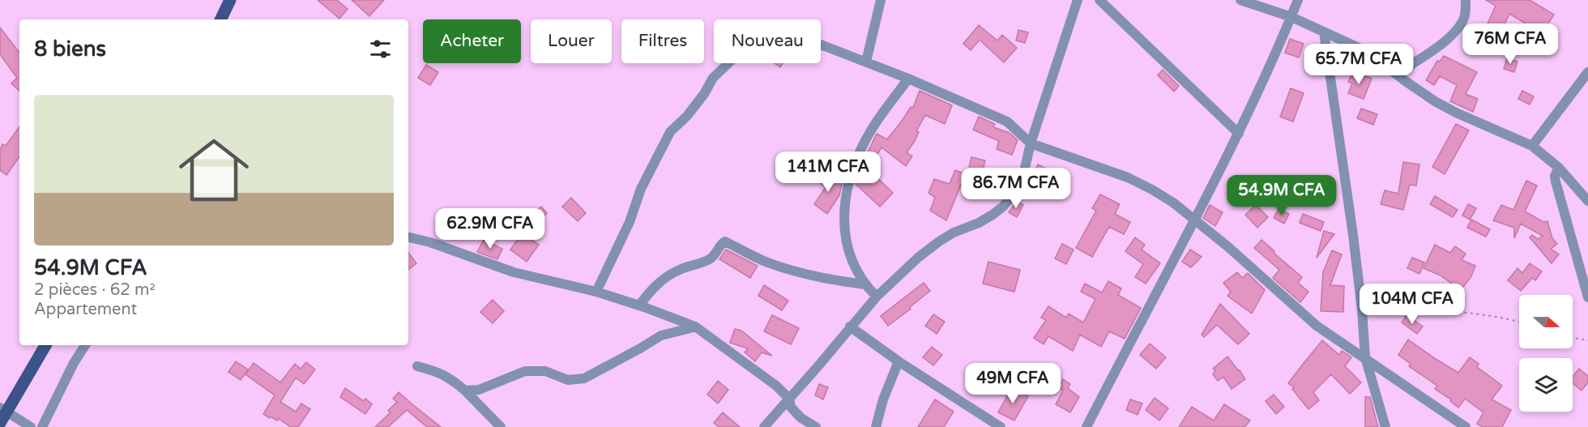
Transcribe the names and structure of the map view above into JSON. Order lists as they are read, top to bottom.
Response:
{
  "north": "right",
  "page": {
    "chip": [
      "Acheter",
      "Louer",
      "Filtres",
      "Nouveau"
    ],
    "heading": "8 biens",
    "price": [
      "76M CFA",
      "65.7M CFA",
      "141M CFA",
      "86.7M CFA",
      "54.9M CFA",
      "62.9M CFA",
      "104M CFA",
      "49M CFA"
    ],
    "list": [
      {
        "name": "54.9M CFA",
        "note": "2 pièces · 62 m² · Appartement"
      }
    ]
  }
}
